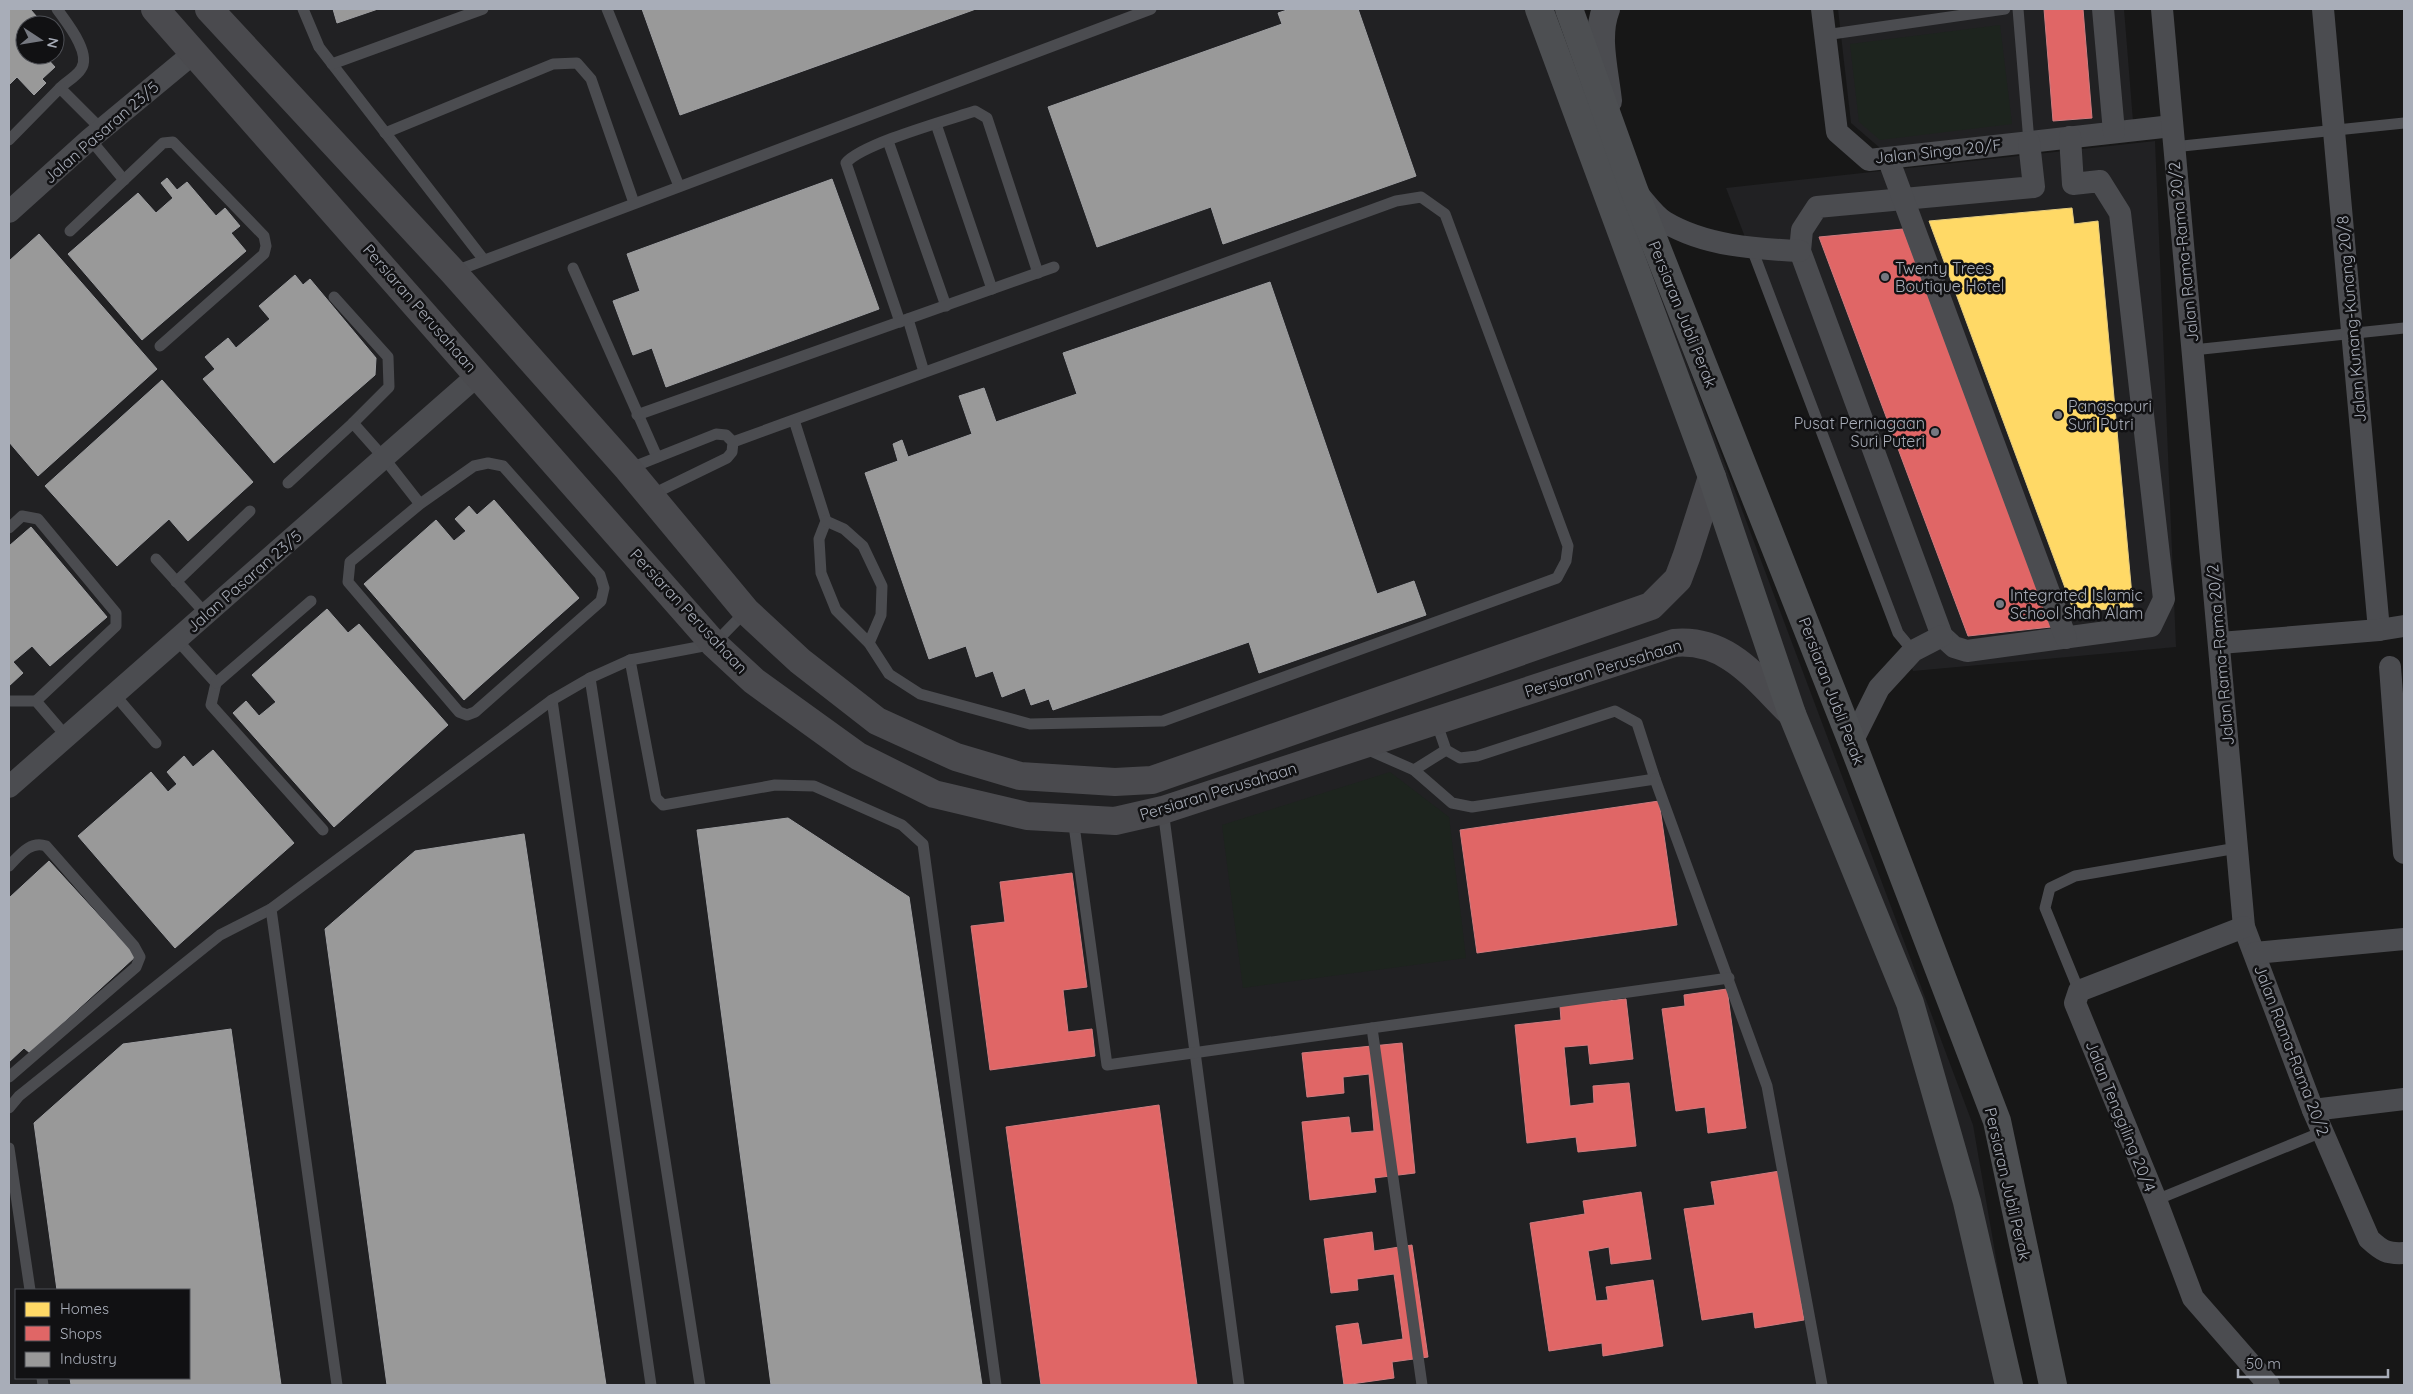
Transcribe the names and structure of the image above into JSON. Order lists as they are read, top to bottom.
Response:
{
  "streets": {
    "main road": ["Persiaran Perusahaan", "Persiaran Jubli Perak"],
    "street": [
      "Jalan Pasaran 23/5",
      "Jalan Singa 20/F",
      "Jalan Rama-Rama 20/2",
      "Jalan Kunang-Kunang 20/8",
      "Jalan Tenggiling 20/4"
    ]
  },
  "crossings": [
    ["Jalan Pasaran 23/5", "Persiaran Perusahaan"],
    ["Jalan Singa 20/F", "Jalan Rama-Rama 20/2"],
    ["Persiaran Perusahaan", "Persiaran Jubli Perak"]
  ],
  "places": [
    "Twenty Trees Boutique Hotel",
    "Pangsapuri Suri Putri",
    "Pusat Perniagaan Suri Puteri",
    "Integrated Islamic School Shah Alam"
  ],
  "legend": ["Homes", "Shops", "Industry"],
  "scale_bar": "50 m",
  "north": "right"
}
